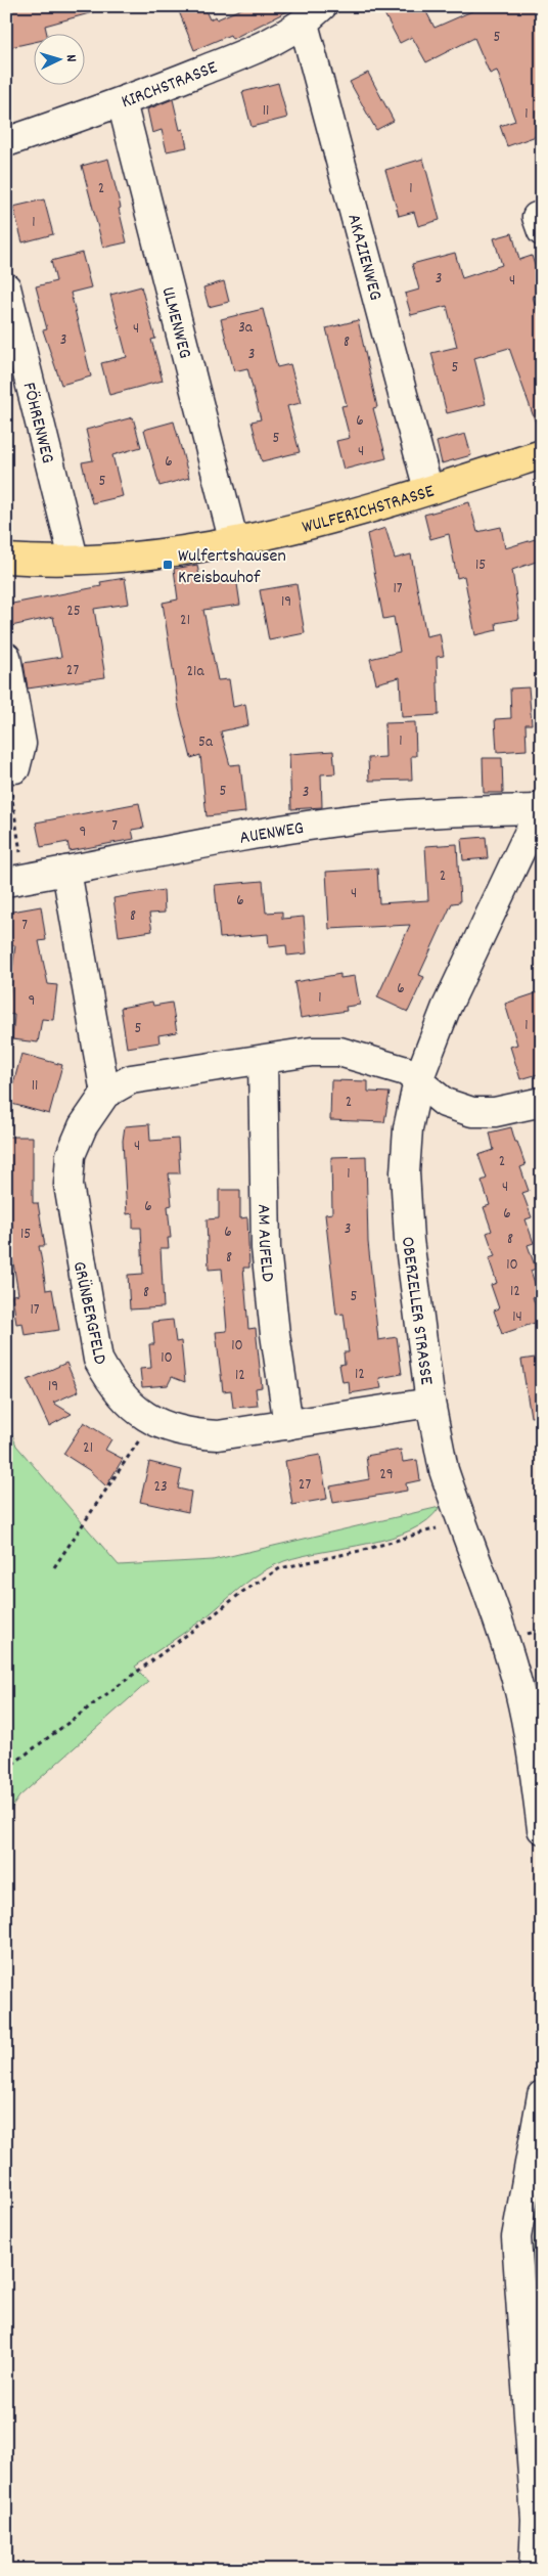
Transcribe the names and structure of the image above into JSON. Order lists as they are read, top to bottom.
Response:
{
  "streets": {
    "main road": ["WULFERICHSTRASSE"],
    "street": [
      "KIRCHSTRASSE",
      "AKAZIENWEG",
      "ULMENWEG",
      "FÖHRENWEG",
      "AUENWEG",
      "AM AUFELD",
      "OBERZELLER STRASSE",
      "GRÜNBERGFELD"
    ]
  },
  "crossings": [
    ["KIRCHSTRASSE", "AKAZIENWEG"],
    ["KIRCHSTRASSE", "ULMENWEG"],
    ["AKAZIENWEG", "WULFERICHSTRASSE"],
    ["ULMENWEG", "WULFERICHSTRASSE"],
    ["FÖHRENWEG", "WULFERICHSTRASSE"],
    ["AUENWEG", "OBERZELLER STRASSE"],
    ["AM AUFELD", "GRÜNBERGFELD"],
    ["OBERZELLER STRASSE", "GRÜNBERGFELD"]
  ],
  "places": {
    "transit": ["Wulfertshausen Kreisbauhof"]
  },
  "house_numbers": [
    "5",
    "11",
    "1",
    "2",
    "1",
    "1",
    "3",
    "4",
    "3a",
    "4",
    "3",
    "8",
    "3",
    "5",
    "6",
    "5",
    "4",
    "6",
    "5",
    "15",
    "17",
    "19",
    "25",
    "21",
    "27",
    "21a",
    "1",
    "5a",
    "5",
    "3",
    "7",
    "9",
    "2",
    "4",
    "6",
    "8",
    "7",
    "6",
    "1",
    "9",
    "1",
    "5",
    "11",
    "2",
    "4",
    "2",
    "1",
    "4",
    "6",
    "6",
    "3",
    "6",
    "15",
    "8",
    "8",
    "10",
    "12",
    "8",
    "5",
    "17",
    "14",
    "10",
    "10",
    "12",
    "12",
    "19",
    "21",
    "29",
    "27",
    "23"
  ],
  "north": "right"
}
